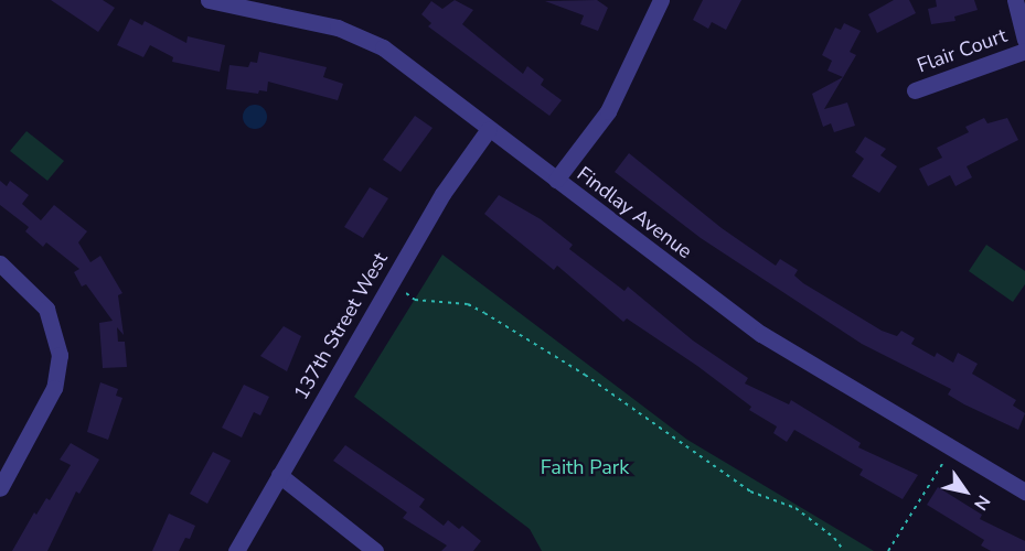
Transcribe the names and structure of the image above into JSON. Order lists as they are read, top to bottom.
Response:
{
  "streets": {
    "street": ["Flair Court", "Findlay Avenue", "137th Street West"]
  },
  "crossings": [
    ["Findlay Avenue", "137th Street West"]
  ],
  "parks": ["Faith Park"],
  "north": "bottom right"
}
